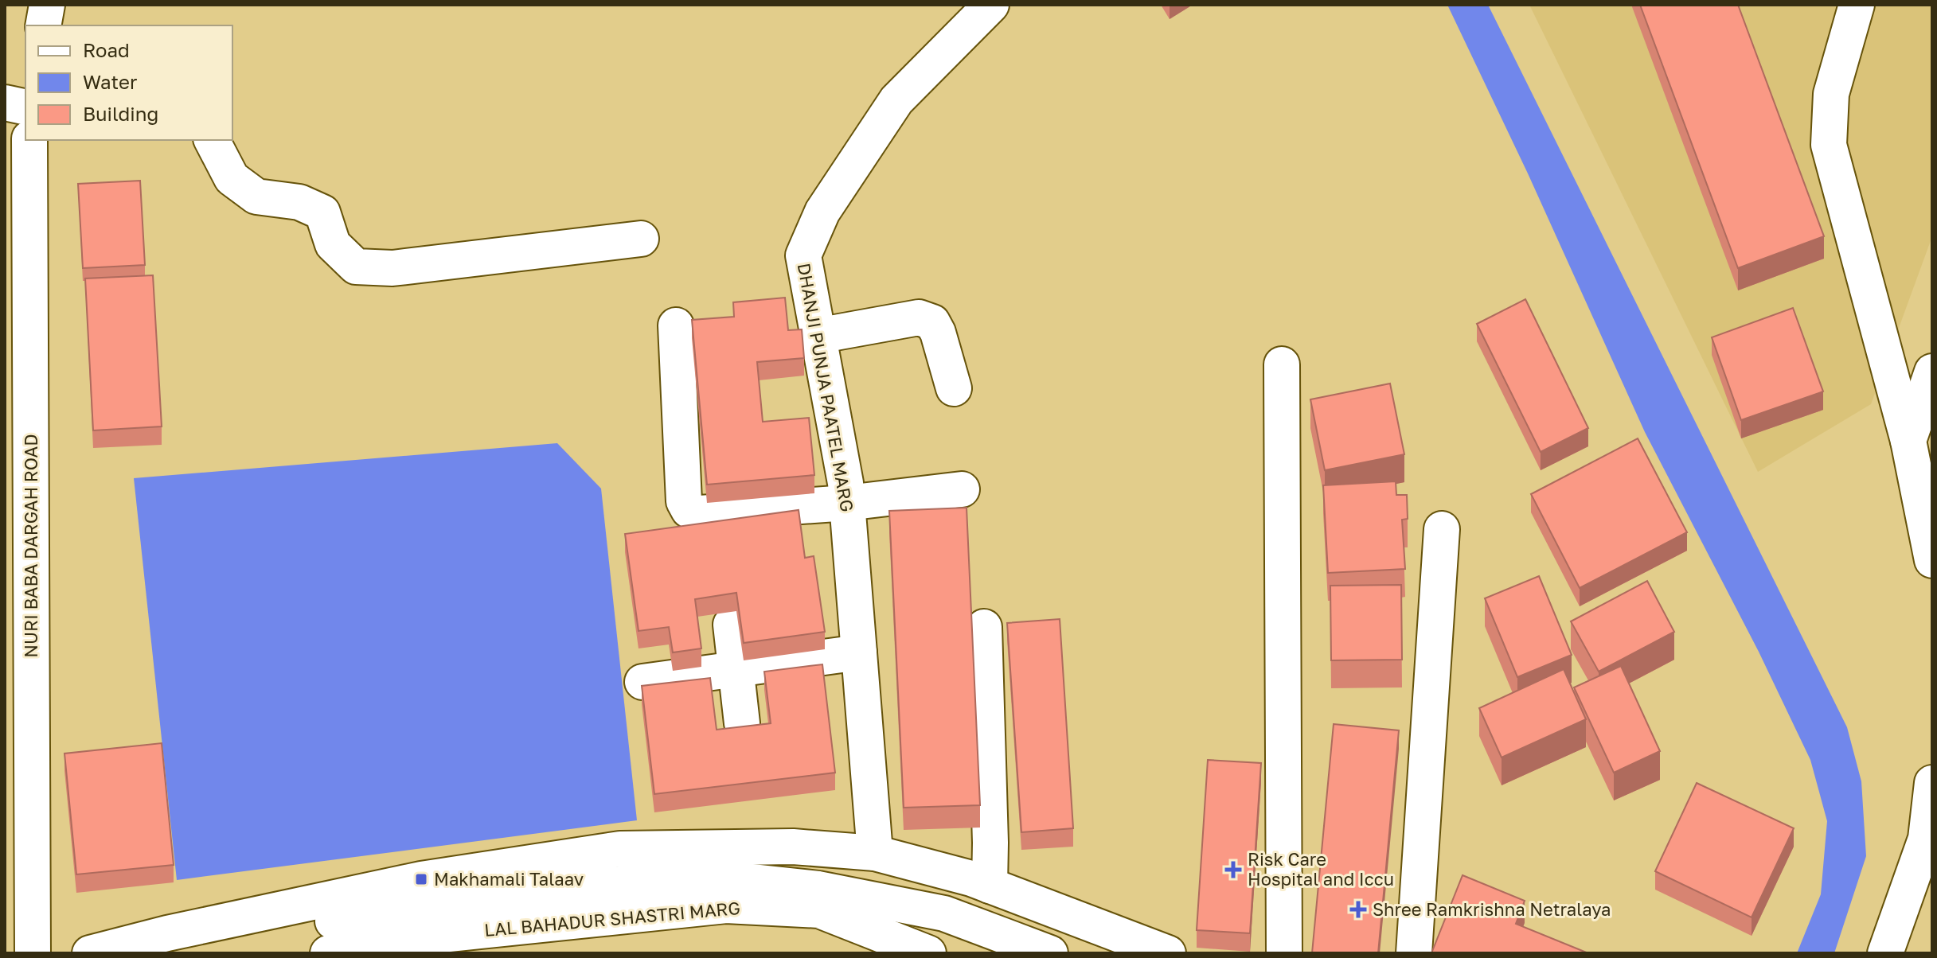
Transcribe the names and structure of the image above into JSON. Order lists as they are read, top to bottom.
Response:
{
  "streets": {
    "street": ["DHANJI PUNJA PAATEL MARG", "NURI BABA DARGAH ROAD", "LAL BAHADUR SHASTRI MARG"]
  },
  "places": {
    "health": ["Risk Care Hospital and Iccu", "Shree Ramkrishna Netralaya"],
    "transit": ["Makhamali Talaav"]
  },
  "legend": ["Road", "Water", "Building"]
}
